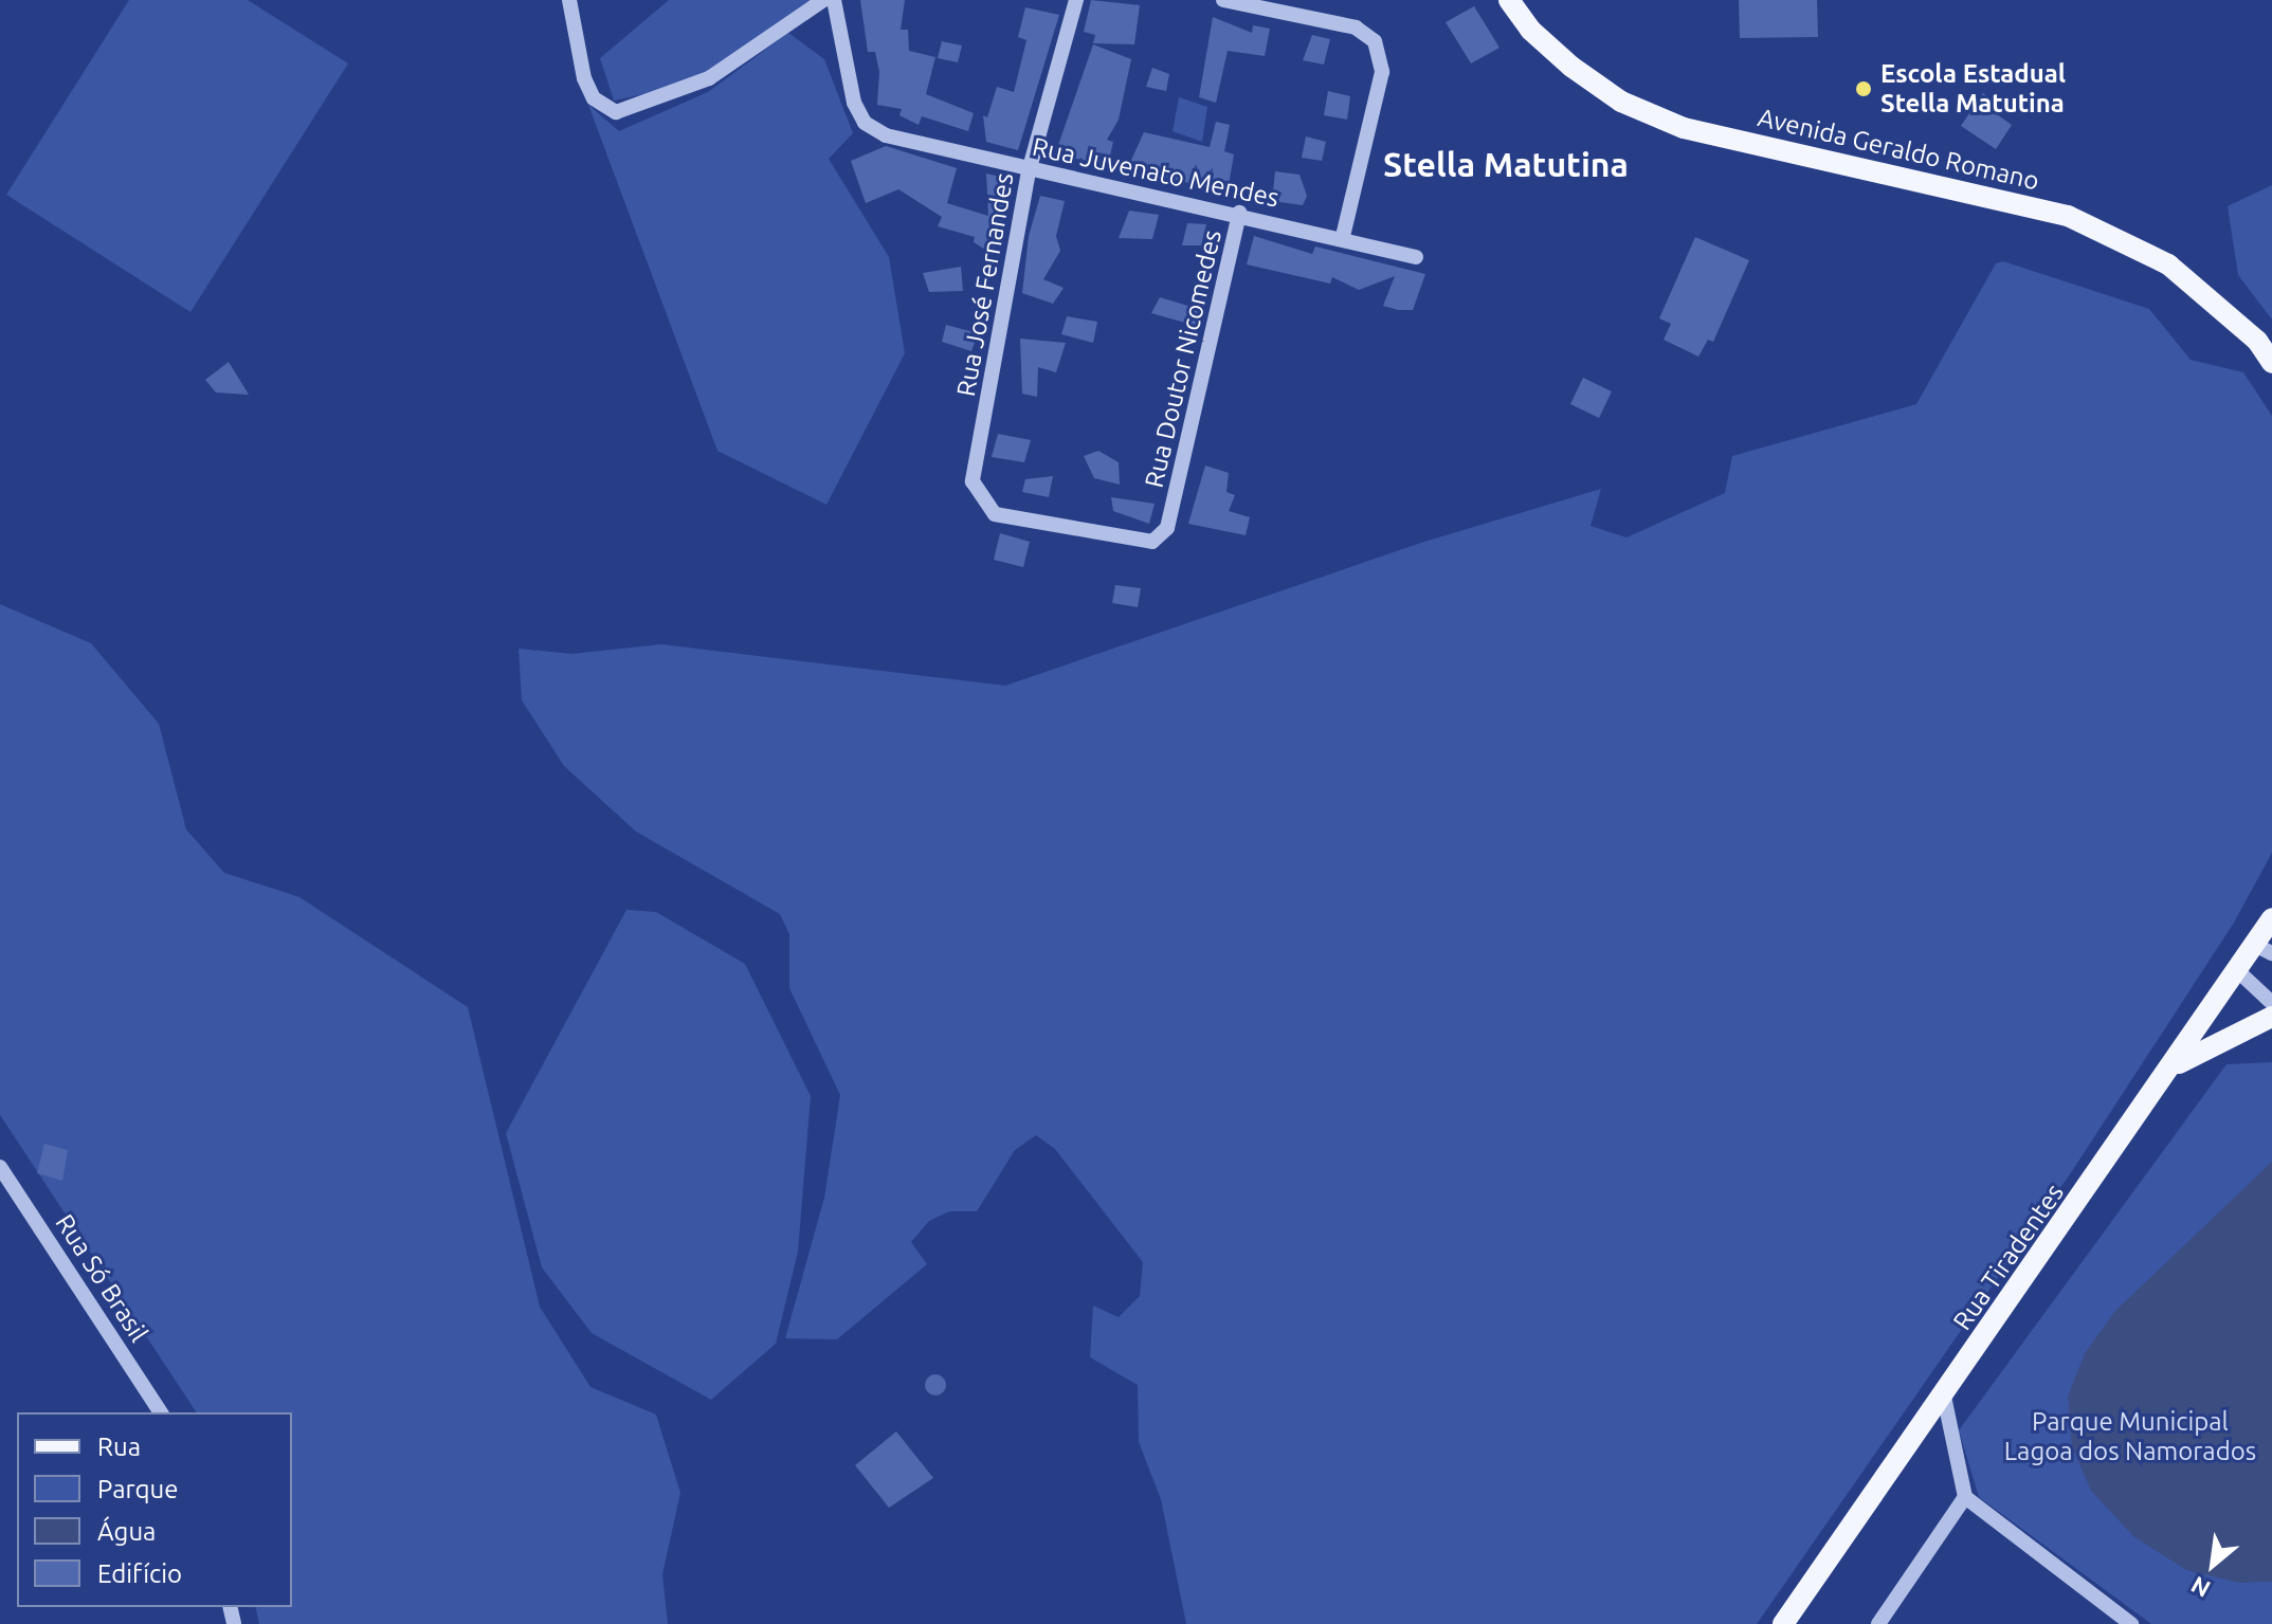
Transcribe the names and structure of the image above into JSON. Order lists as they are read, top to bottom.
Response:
{
  "streets": {
    "main road": ["Avenida Geraldo Romano", "Rua Tiradentes"],
    "street": [
      "Rua Juvenato Mendes",
      "Rua José Fernandes",
      "Rua Doutor Nicomedes",
      "Rua Só Brasil"
    ]
  },
  "crossings": [
    ["Rua Juvenato Mendes", "Rua José Fernandes"],
    ["Rua Juvenato Mendes", "Rua Doutor Nicomedes"],
    ["Rua José Fernandes", "Rua Doutor Nicomedes"]
  ],
  "districts": ["Stella Matutina"],
  "parks": ["Parque Municipal Lagoa dos Namorados"],
  "places": ["Escola Estadual Stella Matutina"],
  "legend": [
    "Rua",
    "Parque",
    "Água",
    "Edifício"
  ],
  "north": "bottom left"
}
